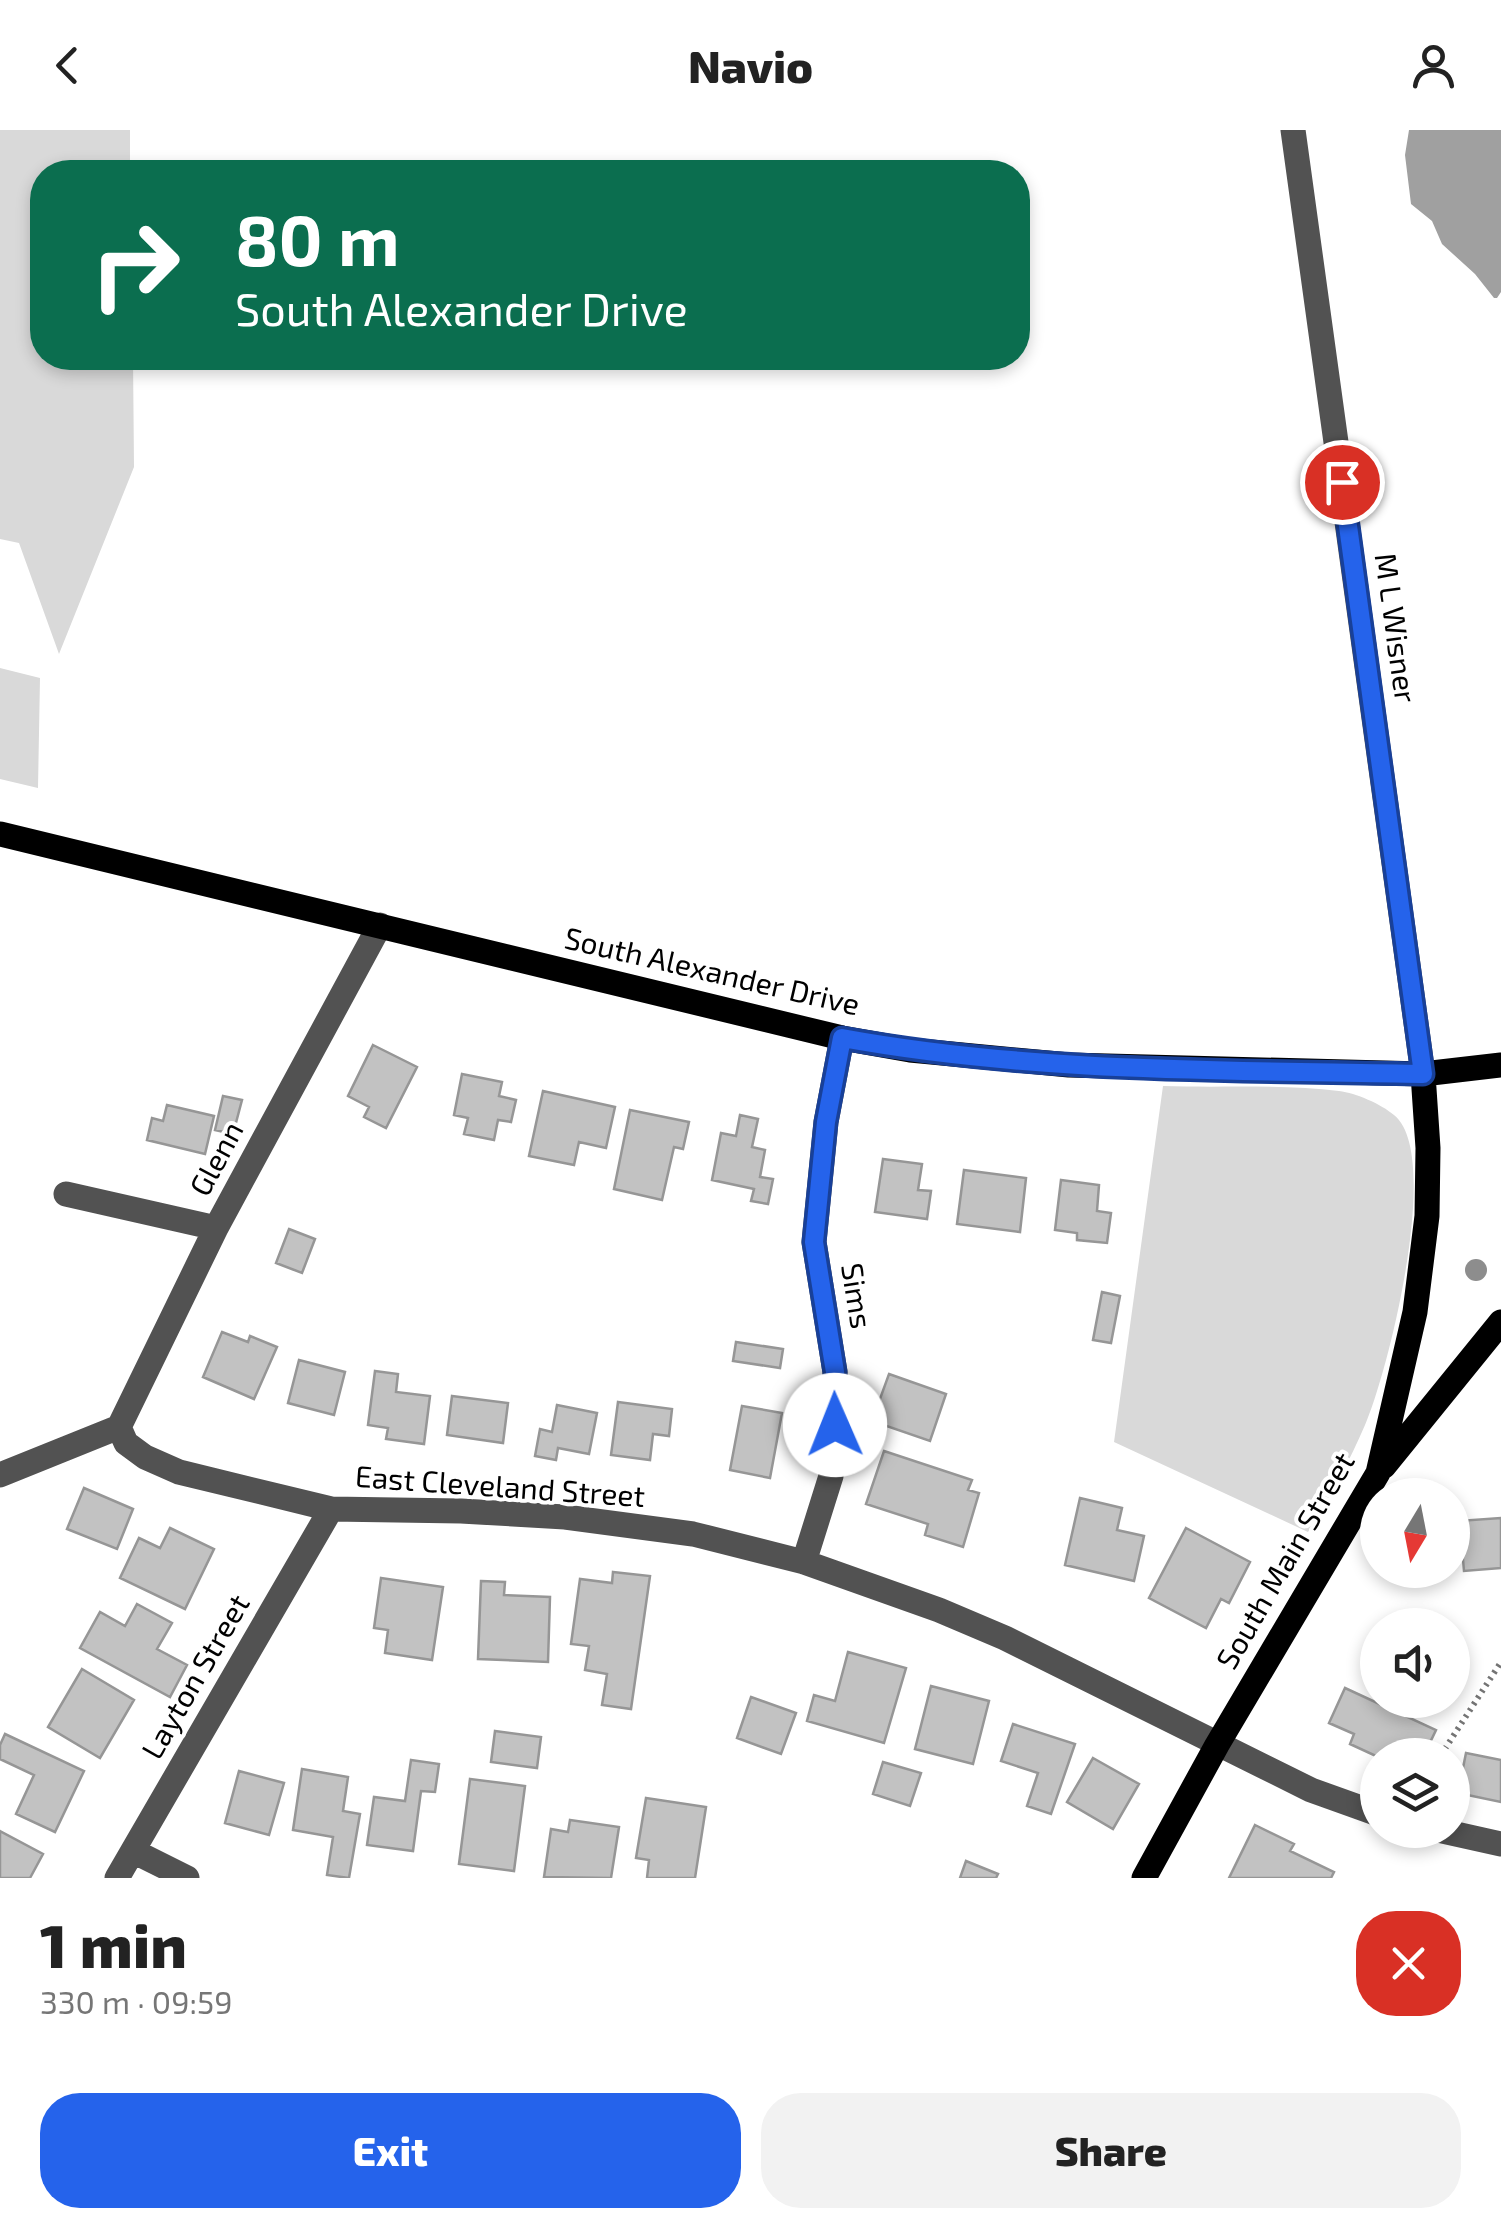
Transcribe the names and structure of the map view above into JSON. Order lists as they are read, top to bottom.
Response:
{
  "streets": {
    "main road": ["South Alexander Drive", "South Main Street"],
    "street": [
      "M L Wisner",
      "Glenn",
      "Sims",
      "East Cleveland Street",
      "Layton Street"
    ]
  },
  "crossings": [
    ["M L Wisner", "South Alexander Drive"],
    ["M L Wisner", "South Main Street"],
    ["South Alexander Drive", "Glenn"],
    ["South Alexander Drive", "Sims"],
    ["South Alexander Drive", "South Main Street"],
    ["Glenn", "East Cleveland Street"],
    ["Sims", "East Cleveland Street"],
    ["East Cleveland Street", "South Main Street"],
    ["East Cleveland Street", "Layton Street"]
  ],
  "north": "bottom",
  "page": {
    "header": "Navio",
    "turn": ["80 m", "South Alexander Drive"],
    "heading": ["1 min", "330 m · 09:59"],
    "buttons": ["Exit", "Share"]
  }
}
